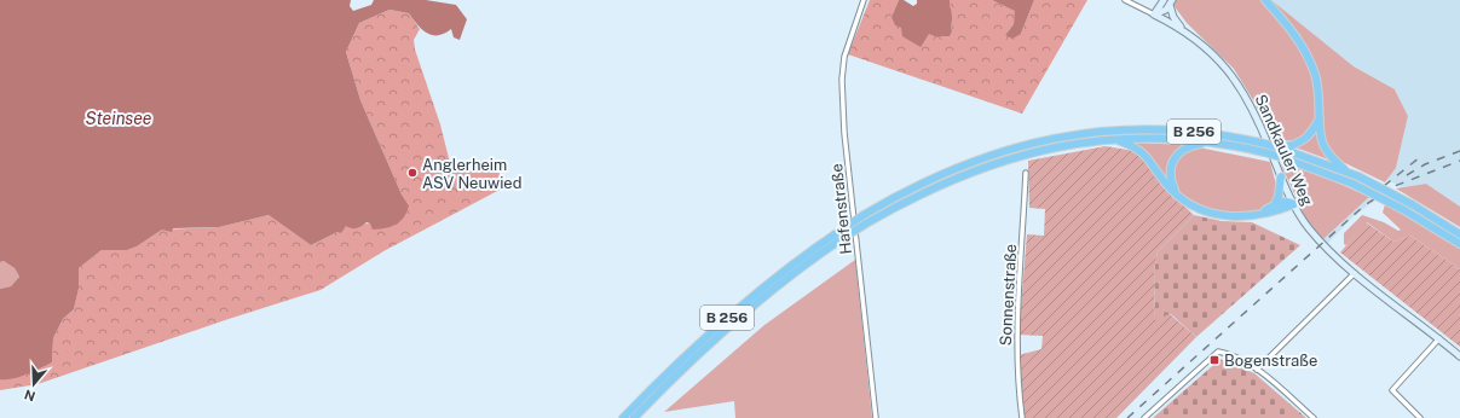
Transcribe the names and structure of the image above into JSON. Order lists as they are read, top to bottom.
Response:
{
  "streets": {
    "highway": ["B 256"],
    "street": ["Sandkauler Weg", "Hafenstraße", "Sonnenstraße"]
  },
  "water": ["Steinsee"],
  "places": {
    "other": ["Anglerheim ASV Neuwied"],
    "transit": ["Bogenstraße"]
  },
  "north": "bottom"
}
